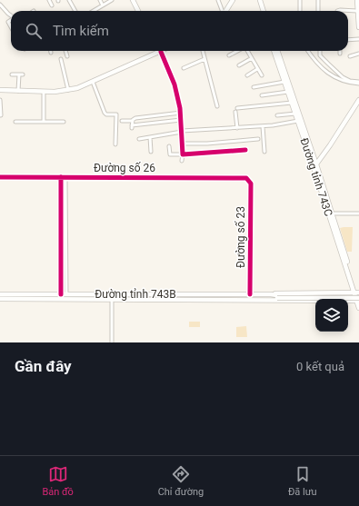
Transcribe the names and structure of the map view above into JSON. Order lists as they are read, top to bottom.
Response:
{
  "streets": {
    "main road": ["Đường tỉnh 743C", "Đường tỉnh 743B"],
    "street": ["Đường số 26", "Đường số 23"]
  },
  "crossings": [
    ["Đường số 26", "Đường số 23"],
    ["Đường tỉnh 743C", "Đường tỉnh 743B"],
    ["Đường số 23", "Đường tỉnh 743B"]
  ],
  "page": {
    "search": "Tìm kiếm",
    "heading": ["Gần đây", "0 kết quả"],
    "nav": ["Bản đồ", "Chỉ đường", "Đã lưu"]
  }
}
